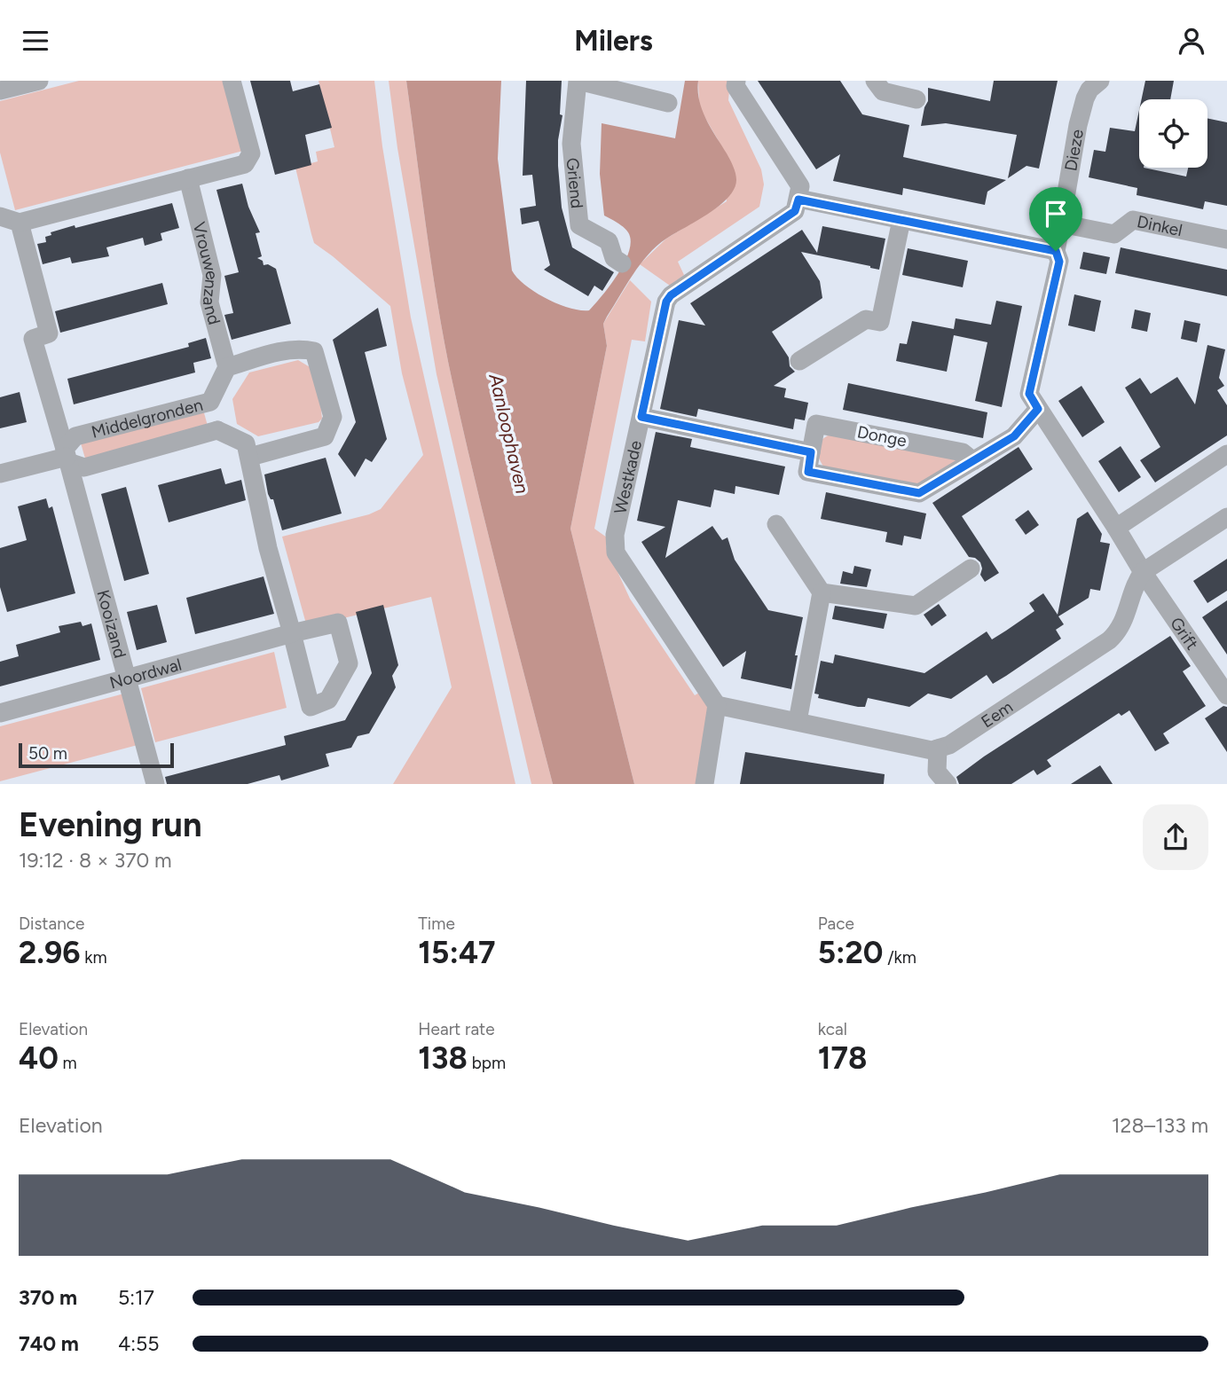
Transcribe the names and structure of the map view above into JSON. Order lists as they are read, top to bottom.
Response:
{
  "streets": {
    "street": [
      "Dieze",
      "Griend",
      "Dinkel",
      "Vrouwenzand",
      "Middelgronden",
      "Donge",
      "Westkade",
      "Kooizand",
      "Grift",
      "Noordwal",
      "Eem"
    ]
  },
  "crossings": [
    ["Dieze", "Dinkel"],
    ["Vrouwenzand", "Middelgronden"],
    ["Vrouwenzand", "Noordwal"],
    ["Middelgronden", "Kooizand"],
    ["Middelgronden", "Noordwal"],
    ["Kooizand", "Noordwal"],
    ["Grift", "Eem"]
  ],
  "water": ["Aanloophaven"],
  "scale_bar": "50 m",
  "page": {
    "header": "Milers",
    "scale": "50 m",
    "heading": ["Evening run", "19:12 · 8 × 370 m"],
    "stats": [
      ["Distance", "2.96 km"],
      ["Time", "15:47"],
      ["Pace", "5:20 /km"],
      ["Elevation", "40 m"],
      ["Heart rate", "138 bpm"],
      ["kcal", "178"]
    ],
    "chart": ["Elevation", "128–133 m"],
    "list": [
      {
        "name": "370 m",
        "note": "5:17"
      },
      {
        "name": "740 m",
        "note": "4:55"
      }
    ]
  }
}
